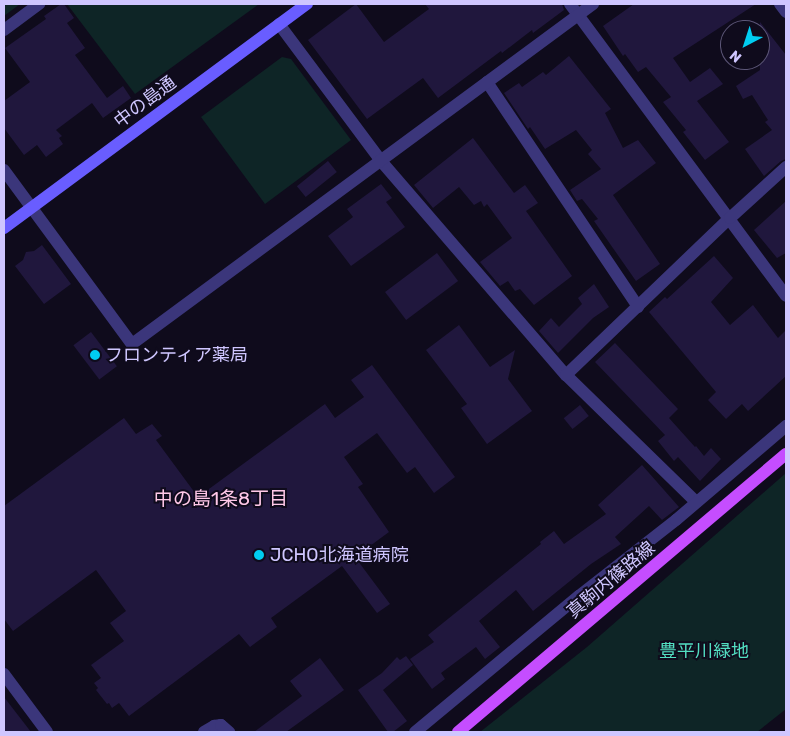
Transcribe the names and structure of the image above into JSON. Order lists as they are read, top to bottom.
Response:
{
  "streets": {
    "main road": ["真駒内篠路線"],
    "street": ["中の島通"]
  },
  "districts": ["中の島1条8丁目"],
  "parks": ["豊平川緑地"],
  "places": ["フロンティア薬局", "JCHO北海道病院"],
  "north": "bottom left"
}
